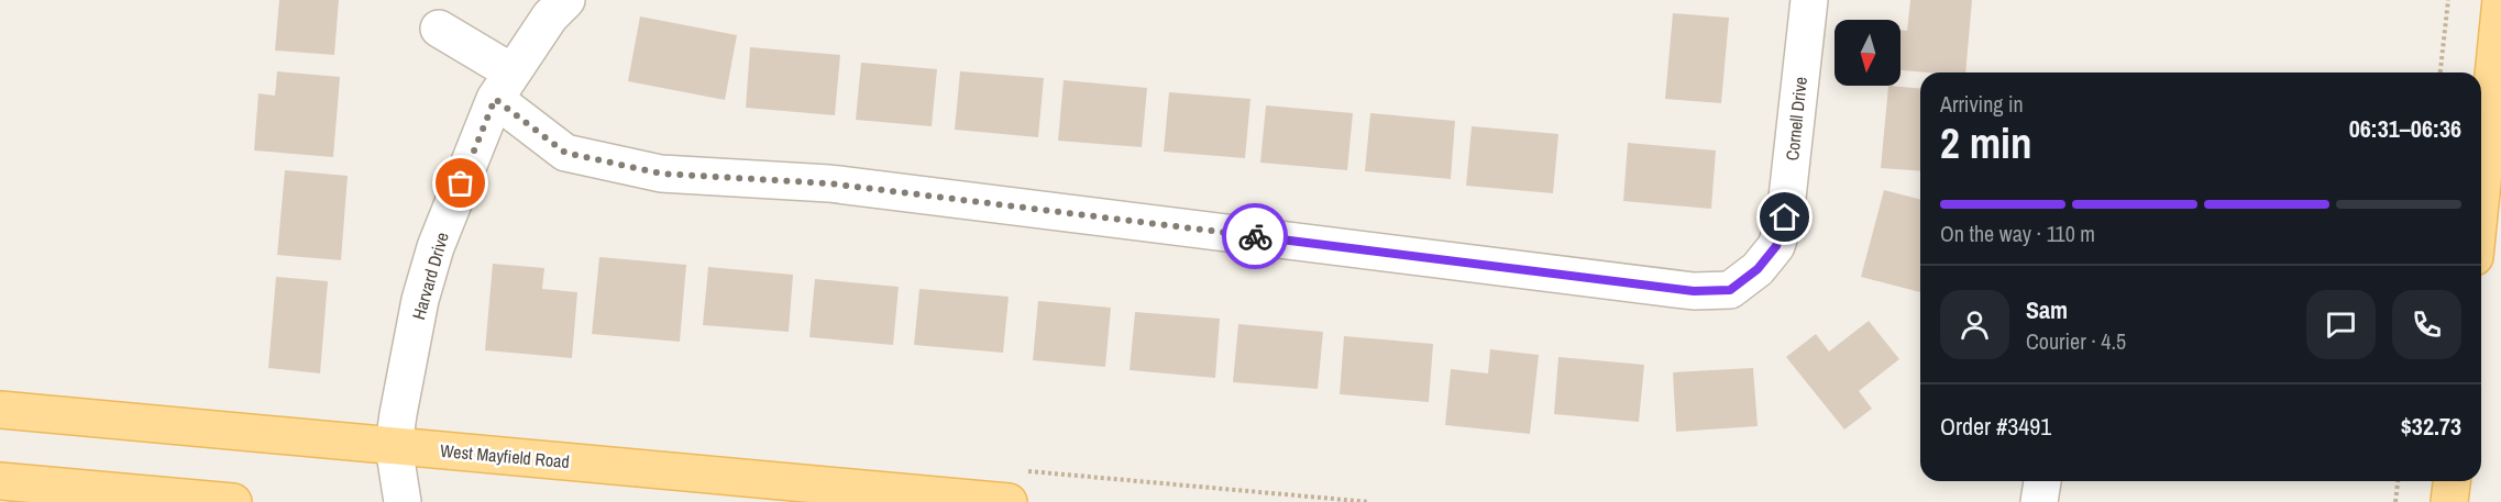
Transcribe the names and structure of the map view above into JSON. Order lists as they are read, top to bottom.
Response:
{
  "streets": {
    "main road": ["West Mayfield Road"],
    "street": ["Cornell Drive", "Harvard Drive"]
  },
  "crossings": [
    ["Cornell Drive", "Harvard Drive"],
    ["Harvard Drive", "West Mayfield Road"]
  ],
  "north": "bottom",
  "page": {
    "heading": ["2 min", "Arriving in", "06:31–06:36"],
    "panel": [
      "Sam",
      "Courier · 4.5",
      "Order #3491",
      "$32.73"
    ],
    "bar": "On the way · 110 m"
  }
}
